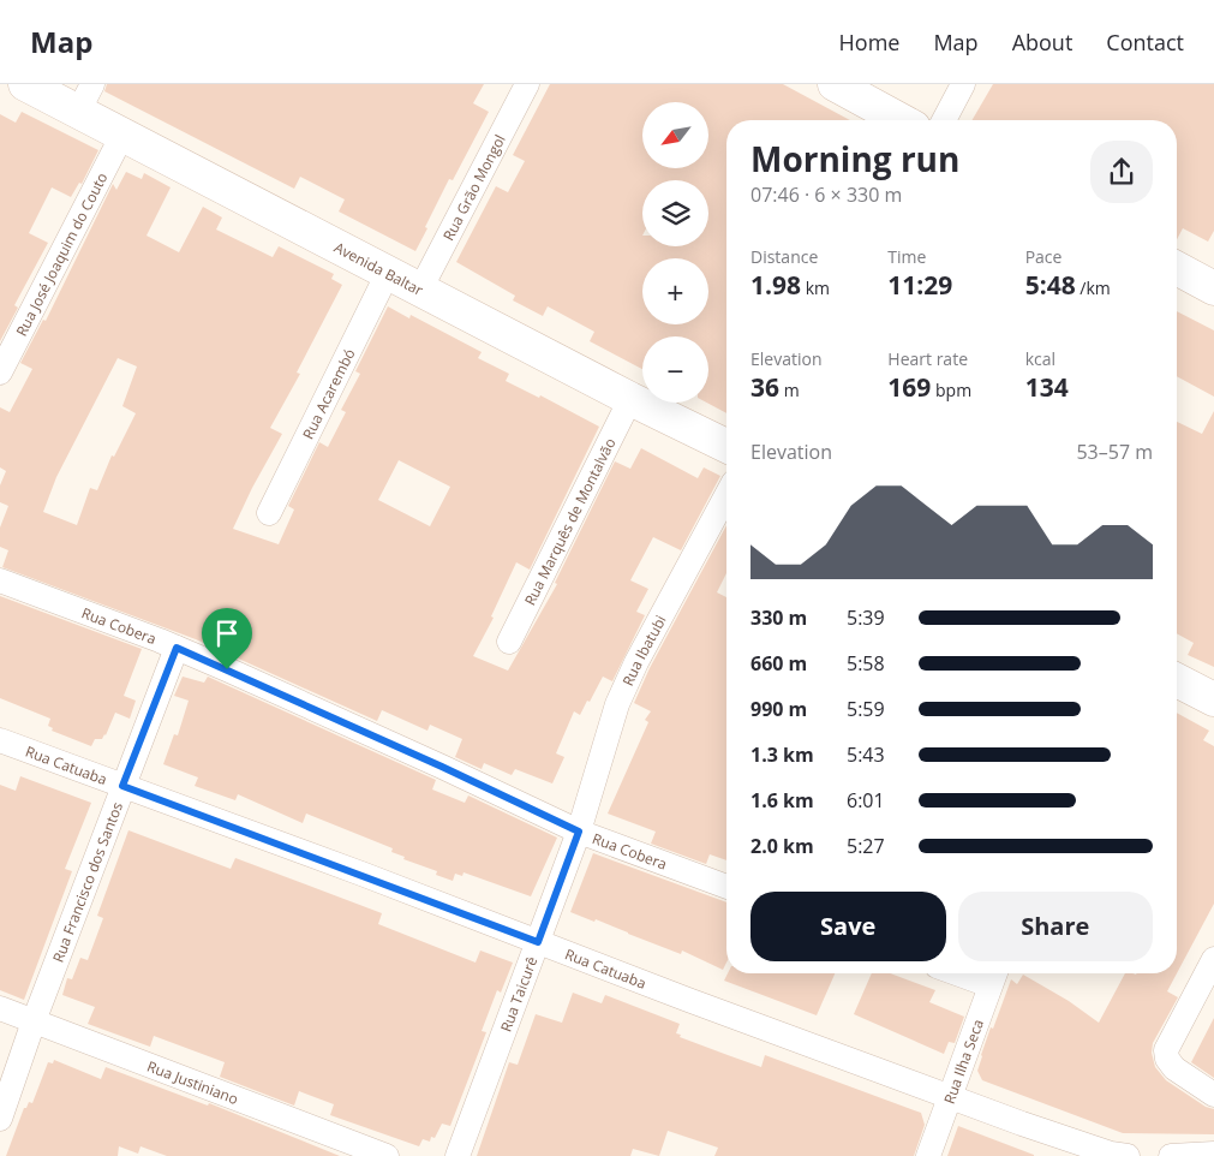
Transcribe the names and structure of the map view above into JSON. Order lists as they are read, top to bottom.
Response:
{
  "streets": {
    "street": [
      "Rua Grão Mongol",
      "Rua José Joaquim do Couto",
      "Avenida Baltar",
      "Rua Acarembó",
      "Rua Marquês de Montalvão",
      "Rua Cobera",
      "Rua Ibatubi",
      "Rua Catuaba",
      "Rua Francisco dos Santos",
      "Rua Taicurê",
      "Rua Ilha Seca",
      "Rua Justiniano"
    ]
  },
  "crossings": [
    ["Rua Grão Mongol", "Avenida Baltar"],
    ["Rua José Joaquim do Couto", "Avenida Baltar"],
    ["Avenida Baltar", "Rua Acarembó"],
    ["Avenida Baltar", "Rua Marquês de Montalvão"],
    ["Rua Cobera", "Rua Ibatubi"],
    ["Rua Cobera", "Rua Francisco dos Santos"],
    ["Rua Cobera", "Rua Taicurê"],
    ["Rua Ibatubi", "Rua Taicurê"],
    ["Rua Catuaba", "Rua Francisco dos Santos"],
    ["Rua Catuaba", "Rua Taicurê"],
    ["Rua Catuaba", "Rua Ilha Seca"],
    ["Rua Francisco dos Santos", "Rua Justiniano"]
  ],
  "north": "bottom left",
  "page": {
    "header": "Map",
    "nav": [
      "Home",
      "Map",
      "About",
      "Contact"
    ],
    "map_buttons": ["+", "−"],
    "heading": ["Morning run", "07:46 · 6 × 330 m"],
    "stats": [
      ["Distance", "1.98 km"],
      ["Time", "11:29"],
      ["Pace", "5:48 /km"],
      ["Elevation", "36 m"],
      ["Heart rate", "169 bpm"],
      ["kcal", "134"]
    ],
    "chart": ["Elevation", "53–57 m"],
    "list": [
      {
        "name": "330 m",
        "note": "5:39"
      },
      {
        "name": "660 m",
        "note": "5:58"
      },
      {
        "name": "990 m",
        "note": "5:59"
      },
      {
        "name": "1.3 km",
        "note": "5:43"
      },
      {
        "name": "1.6 km",
        "note": "6:01"
      },
      {
        "name": "2.0 km",
        "note": "5:27"
      }
    ],
    "buttons": ["Save", "Share"]
  }
}
